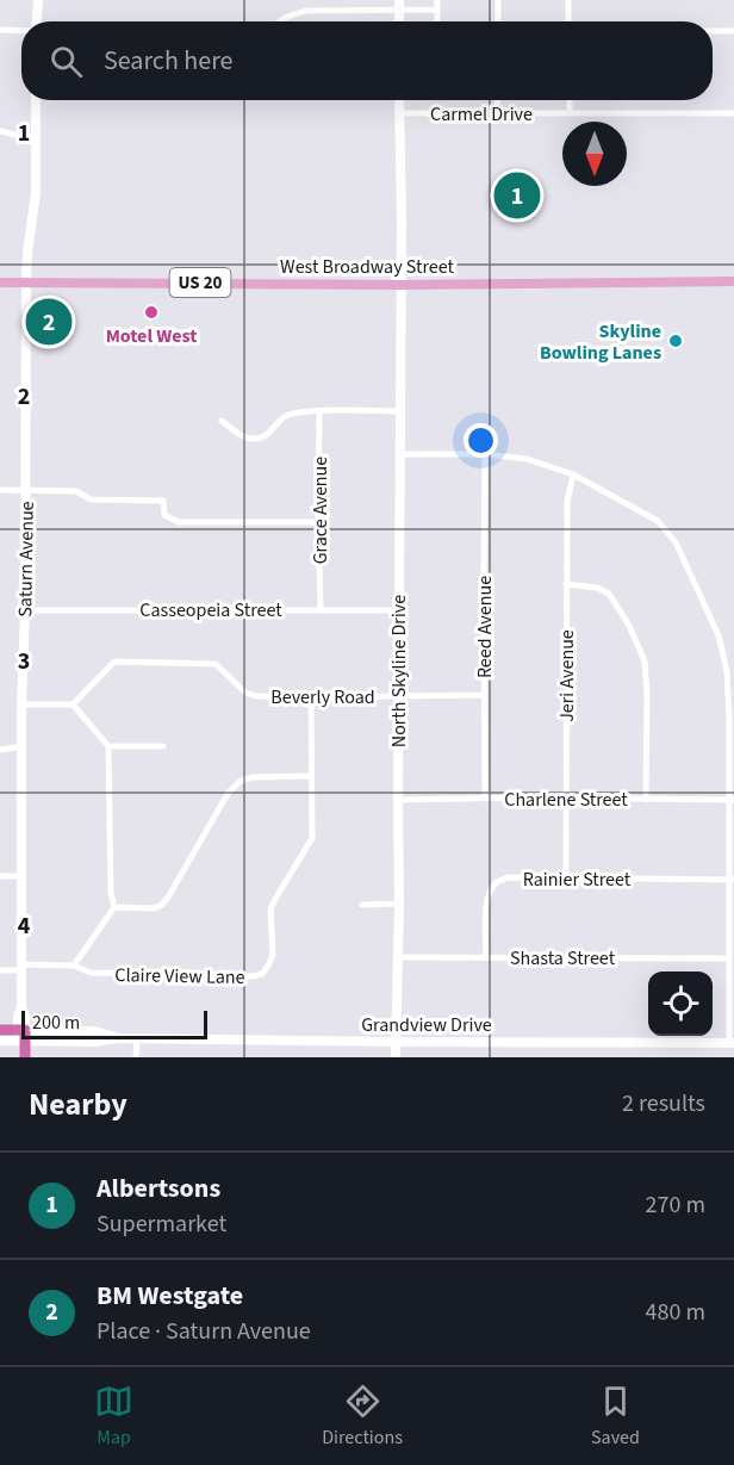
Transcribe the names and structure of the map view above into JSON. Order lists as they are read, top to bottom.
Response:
{
  "streets": {
    "highway": ["Grandview Drive"],
    "main road": [
      "West Broadway Street",
      "US 20",
      "Saturn Avenue",
      "North Skyline Drive"
    ],
    "street": [
      "Carmel Drive",
      "Grace Avenue",
      "Casseopeia Street",
      "Reed Avenue",
      "Jeri Avenue",
      "Beverly Road",
      "Charlene Street",
      "Rainier Street",
      "Shasta Street",
      "Claire View Lane"
    ]
  },
  "crossings": [
    ["Carmel Drive", "North Skyline Drive"],
    ["West Broadway Street", "Saturn Avenue"],
    ["West Broadway Street", "North Skyline Drive"],
    ["Grace Avenue", "Casseopeia Street"],
    ["Saturn Avenue", "Casseopeia Street"],
    ["Saturn Avenue", "Claire View Lane"],
    ["Saturn Avenue", "Grandview Drive"],
    ["Casseopeia Street", "North Skyline Drive"],
    ["Reed Avenue", "Beverly Road"],
    ["Reed Avenue", "Charlene Street"],
    ["North Skyline Drive", "Beverly Road"],
    ["North Skyline Drive", "Charlene Street"],
    ["North Skyline Drive", "Shasta Street"],
    ["North Skyline Drive", "Grandview Drive"],
    ["Jeri Avenue", "Charlene Street"],
    ["Jeri Avenue", "Rainier Street"],
    ["Beverly Road", "Claire View Lane"],
    ["Rainier Street", "Shasta Street"]
  ],
  "places": ["Motel West", "Skyline Bowling Lanes"],
  "scale_bar": "200 m",
  "north": "bottom",
  "page": {
    "search": "Search here",
    "pins": ["1", "2"],
    "scale": "200 m",
    "heading": ["Nearby", "2 results"],
    "list": [
      {
        "mark": "1",
        "name": "Albertsons",
        "note": "Supermarket",
        "value": "270 m"
      },
      {
        "mark": "2",
        "name": "BM Westgate",
        "note": "Place · Saturn Avenue",
        "value": "480 m"
      }
    ],
    "nav": ["Map", "Directions", "Saved"]
  },
  "grid": {
    "rows": [
      "1",
      "2",
      "3",
      "4"
    ]
  }
}
